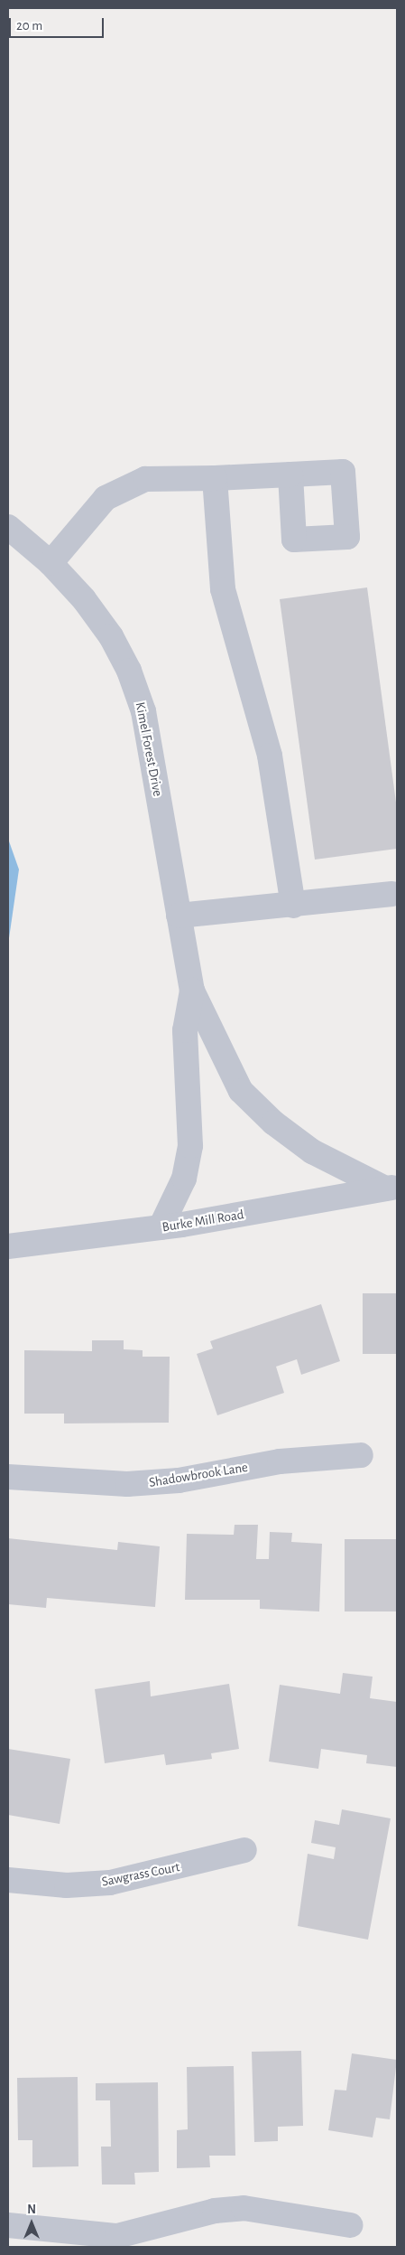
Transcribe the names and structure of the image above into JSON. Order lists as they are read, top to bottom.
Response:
{
  "streets": {
    "street": [
      "Kimel Forest Drive",
      "Burke Mill Road",
      "Shadowbrook Lane",
      "Sawgrass Court"
    ]
  },
  "crossings": [
    ["Kimel Forest Drive", "Burke Mill Road"]
  ],
  "scale_bar": "20 m",
  "north": "top"
}
